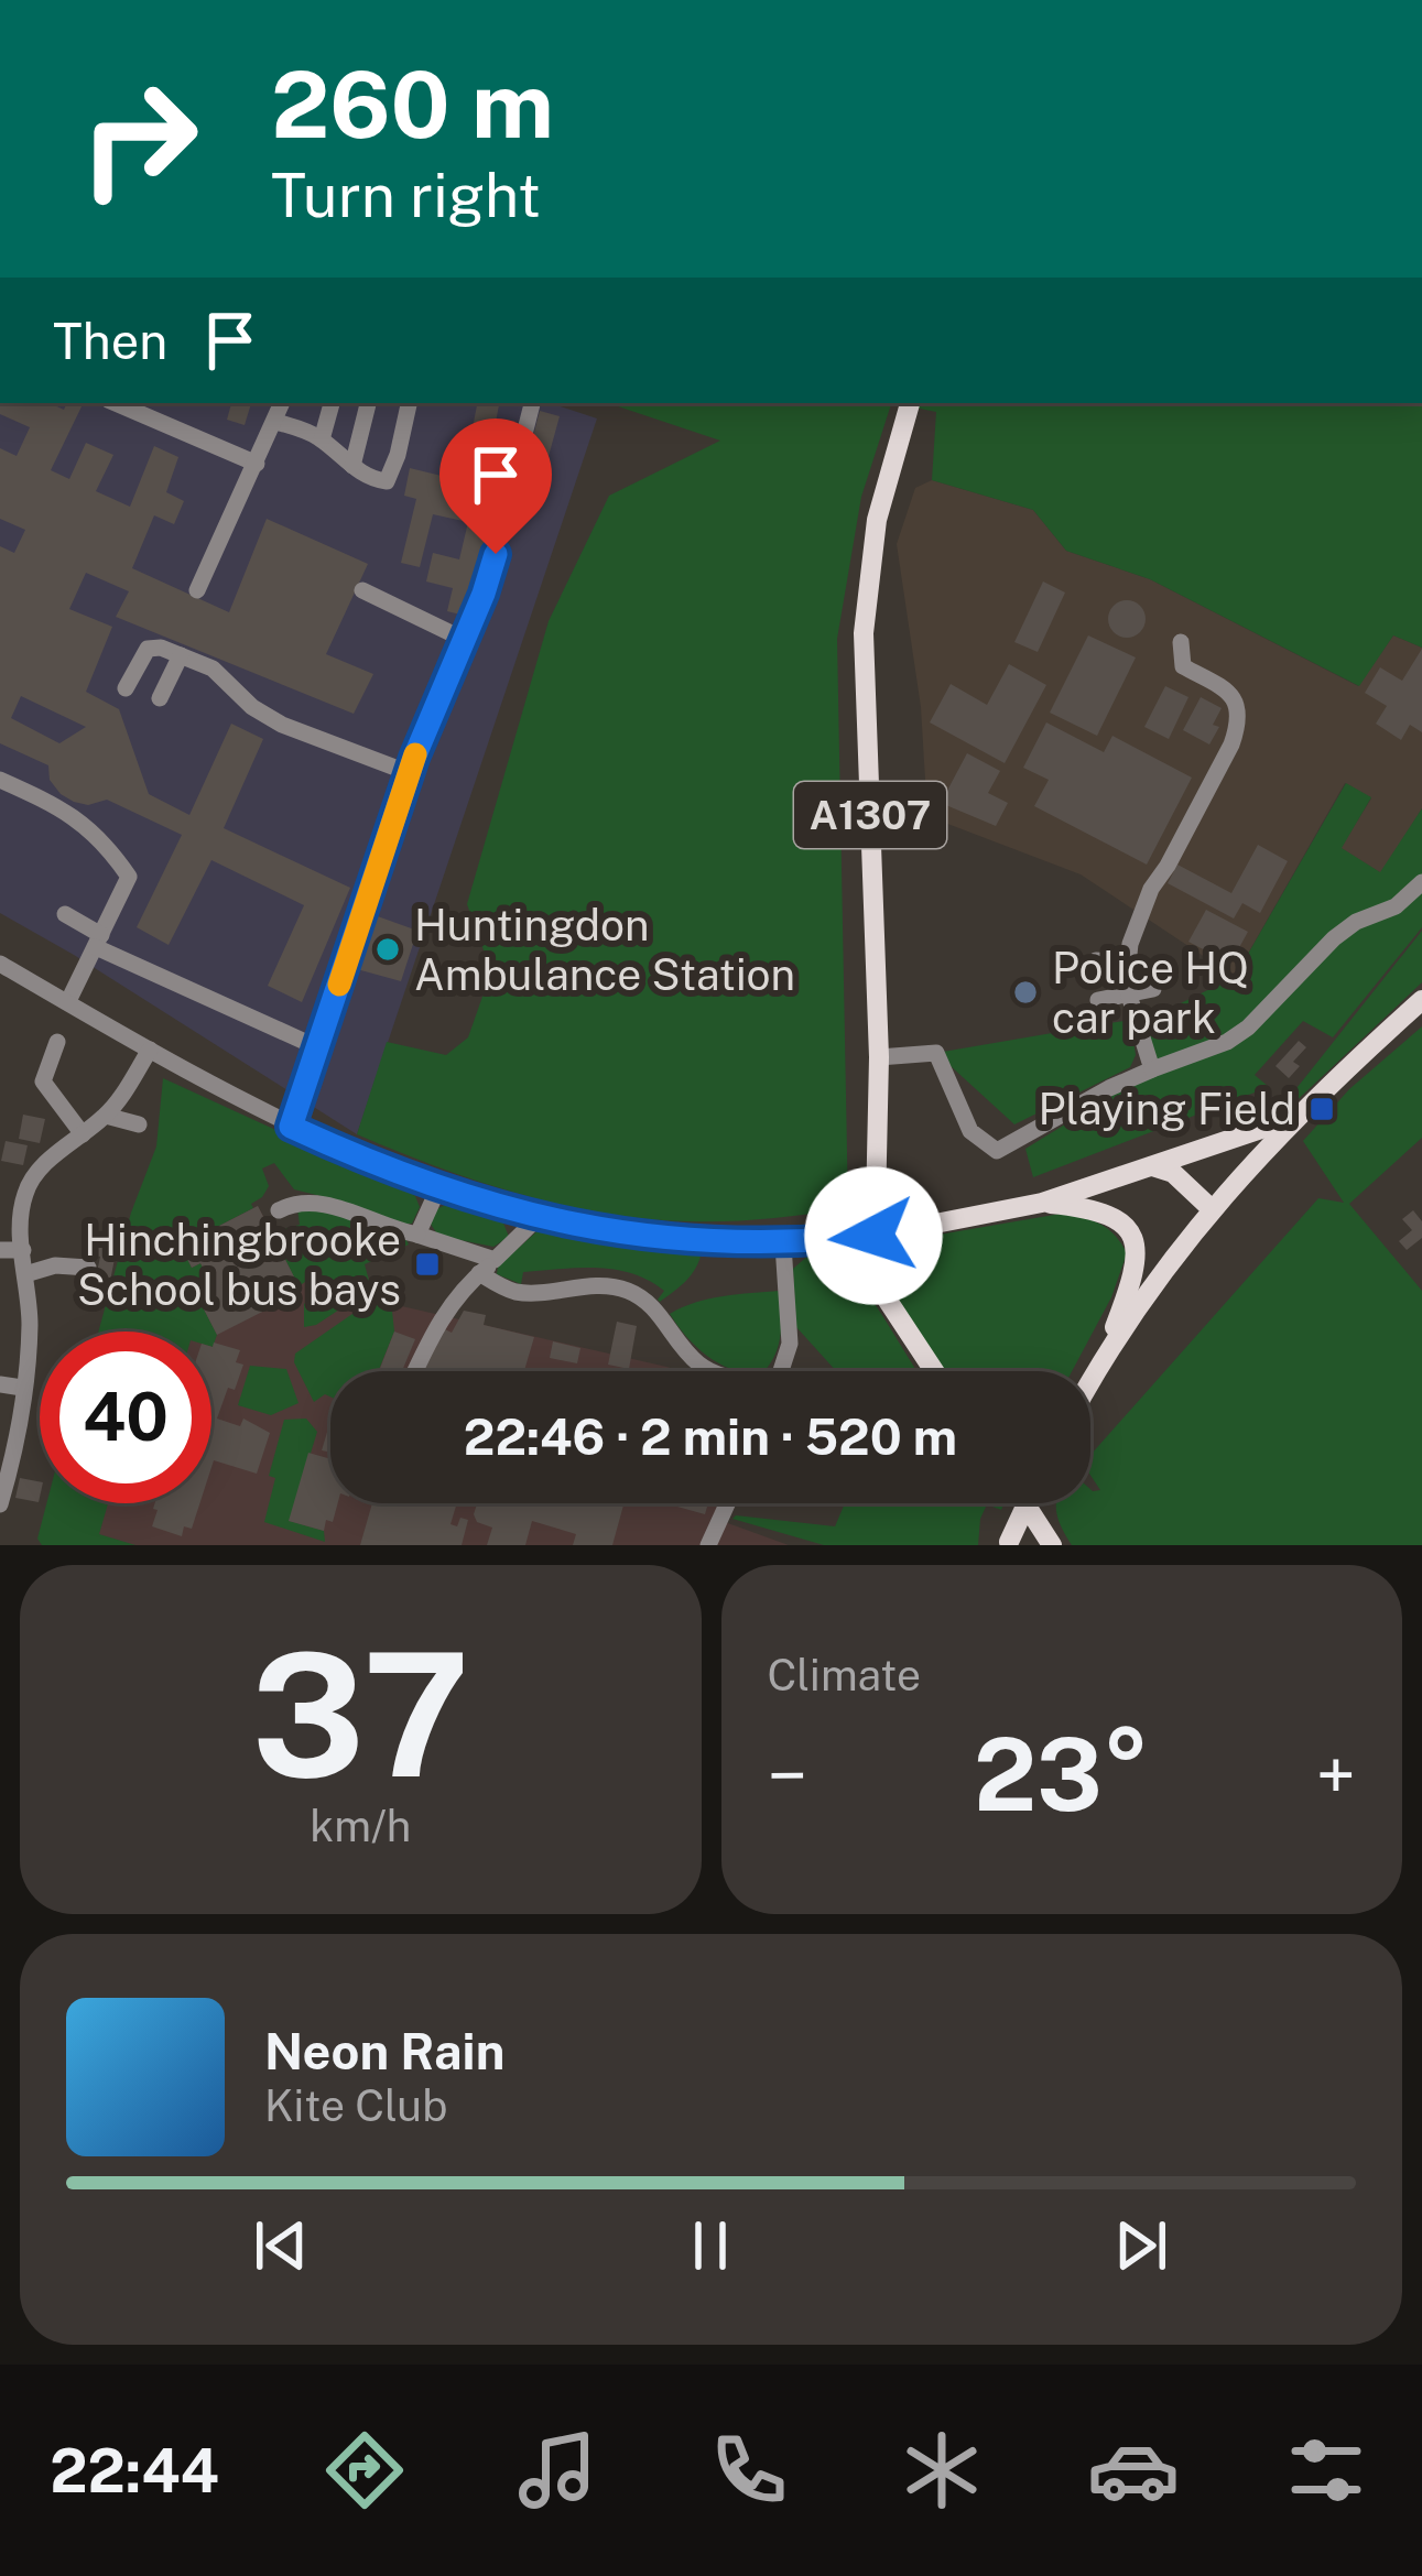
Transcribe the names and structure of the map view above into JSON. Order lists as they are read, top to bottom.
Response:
{
  "streets": {
    "main road": ["A1307"]
  },
  "places": {
    "other": ["Huntingdon Ambulance Station", "Police HQ car park"],
    "transit": ["Playing Field", "Hinchingbrooke School bus bays"]
  },
  "page": {
    "turn": ["260 m", "Turn right"],
    "then": "Then",
    "limit": "40",
    "trip": "22:46 · 2 min · 520 m",
    "tile": [
      ["37", "km/h"],
      "Climate"
    ],
    "heat": ["−", "23°", "+"],
    "song": ["Neon Rain", "Kite Club"],
    "tabs": "22:44"
  }
}
